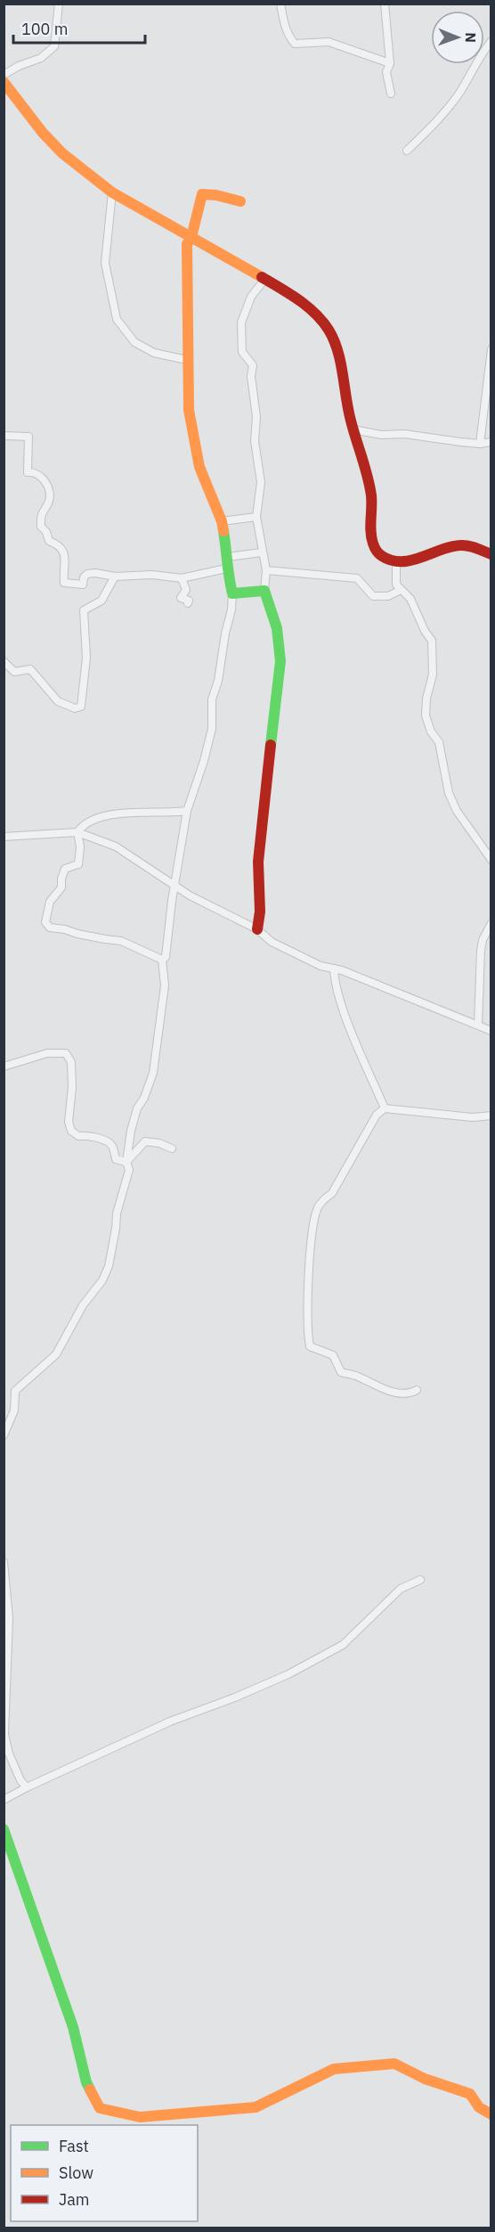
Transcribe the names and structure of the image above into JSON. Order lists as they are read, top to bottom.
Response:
{
  "legend": ["Fast", "Slow", "Jam"],
  "scale_bar": "100 m",
  "north": "right"
}
